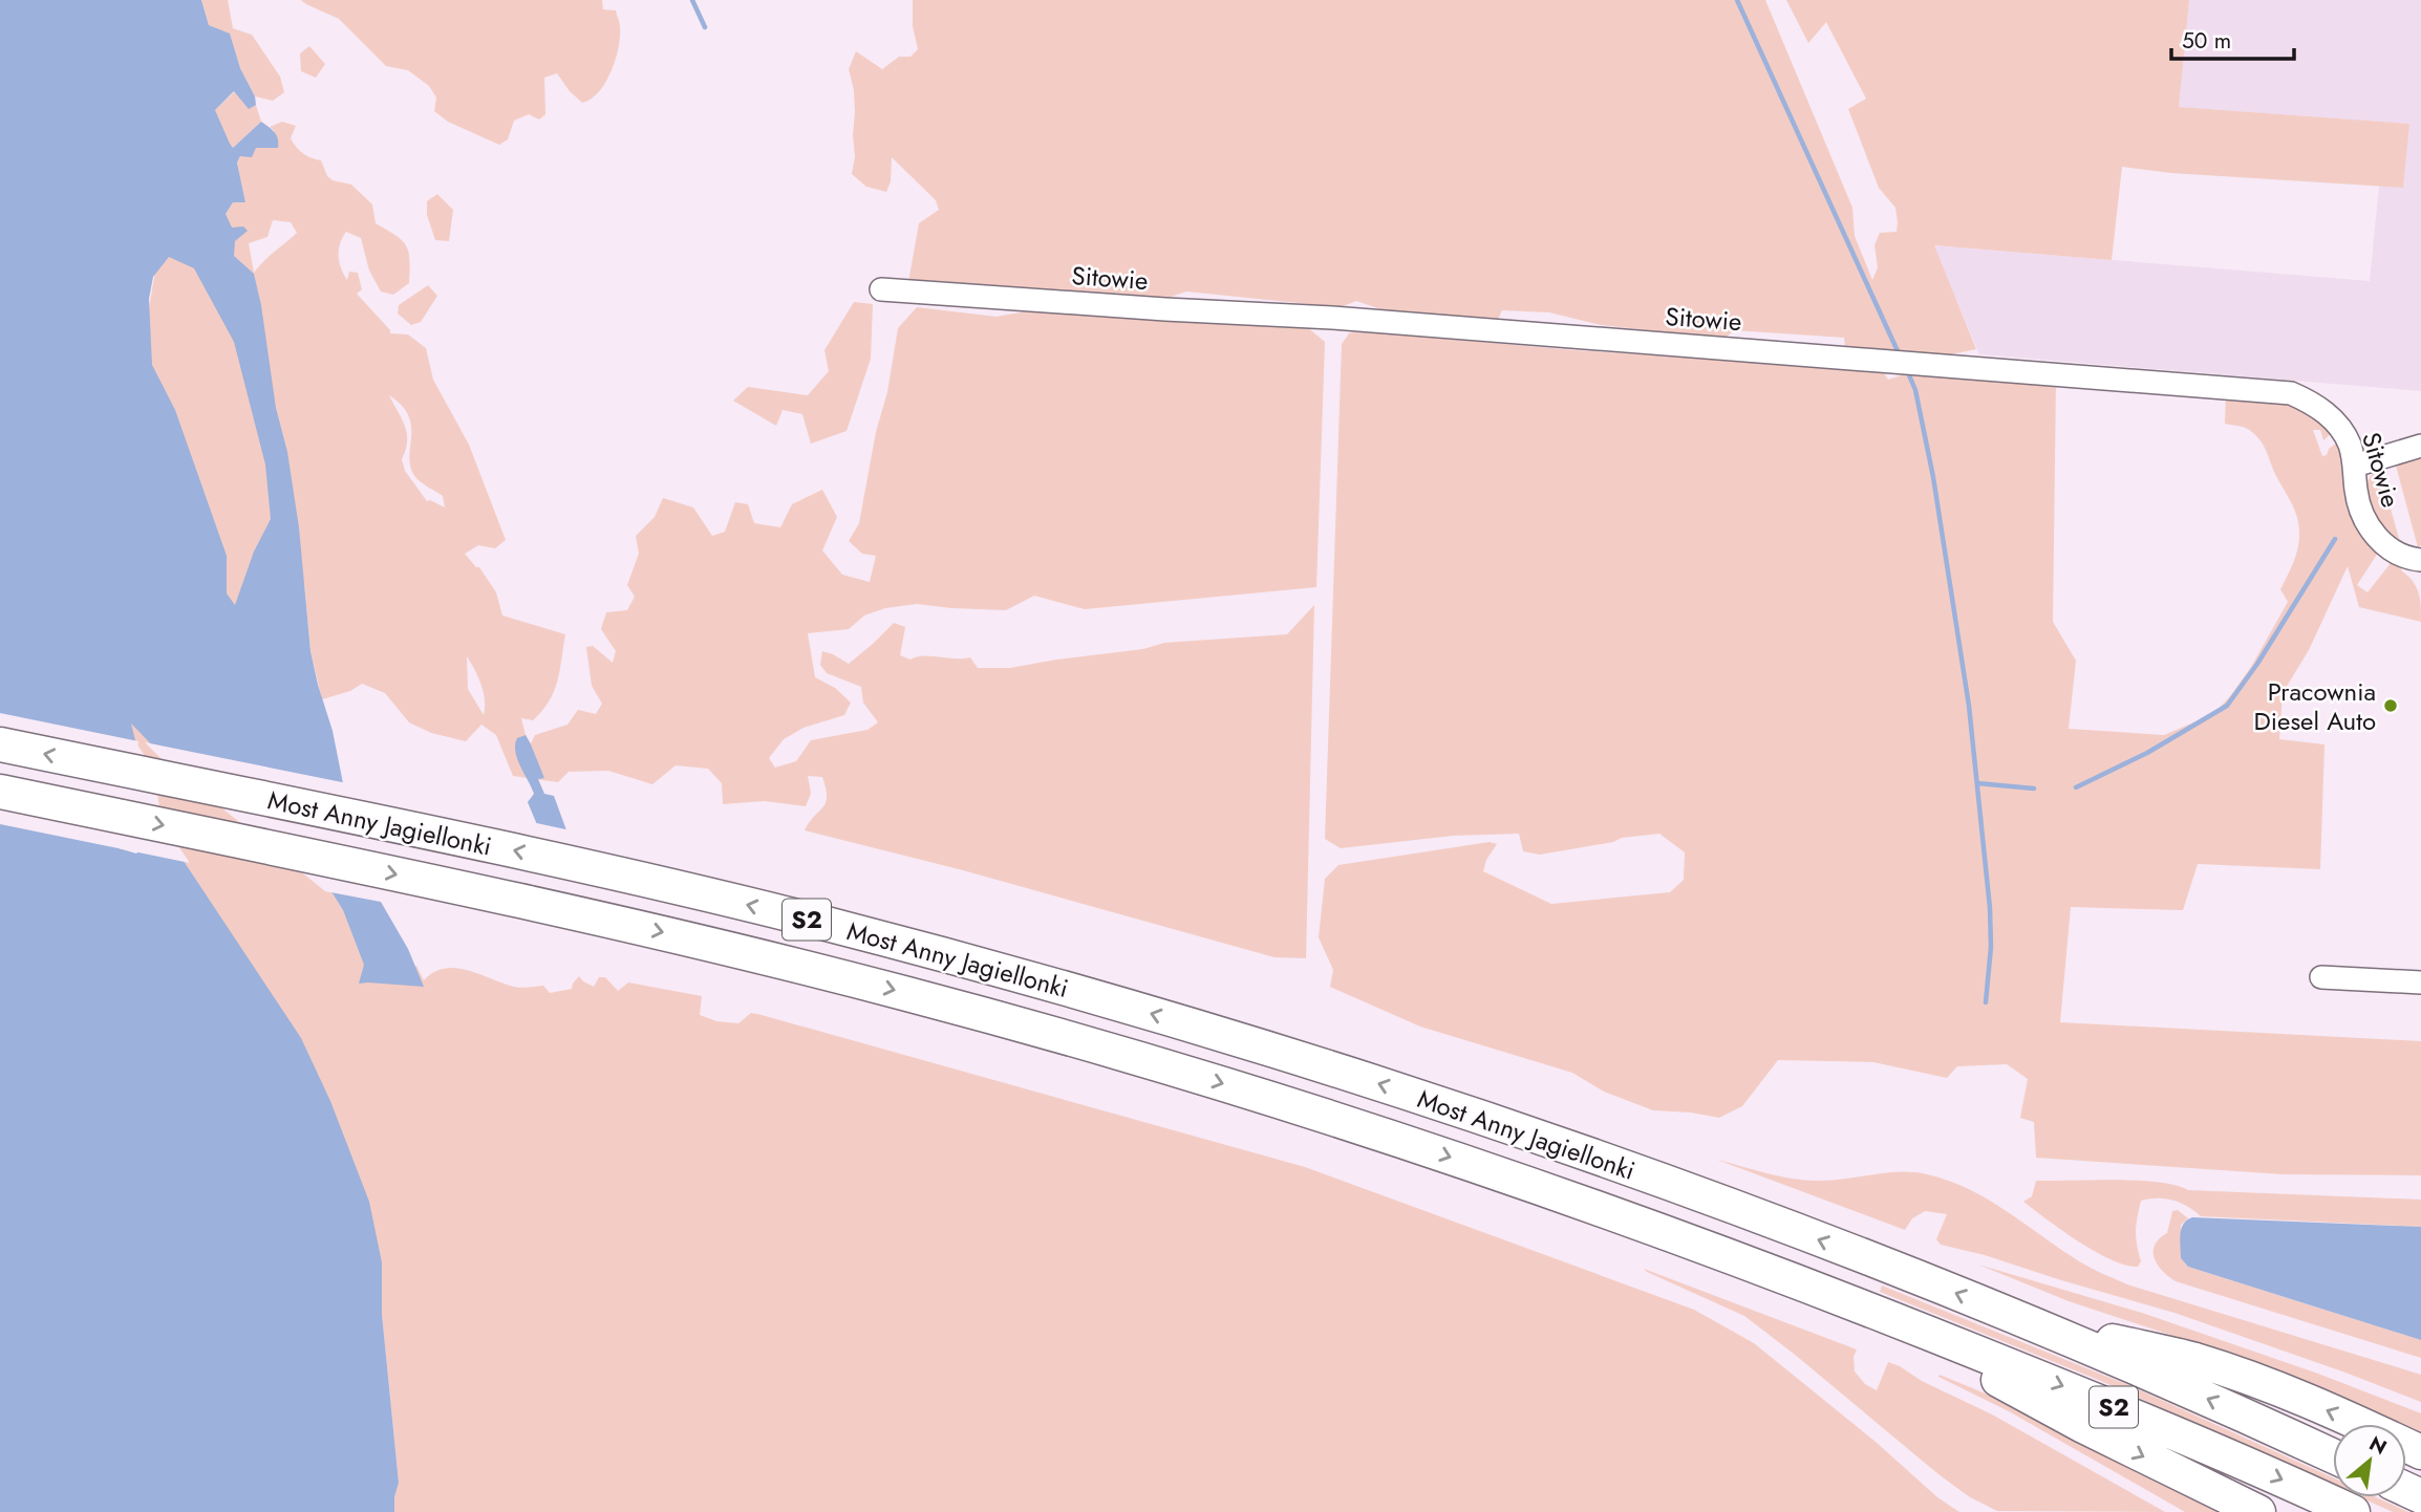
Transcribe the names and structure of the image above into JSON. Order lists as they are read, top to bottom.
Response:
{
  "streets": {
    "highway": ["Most Anny Jagiellonki", "S2"],
    "street": ["Sitowie"]
  },
  "crossings": [
    ["Most Anny Jagiellonki", "S2"]
  ],
  "places": ["Pracownia Diesel Auto"],
  "scale_bar": "50 m",
  "north": "top right"
}
